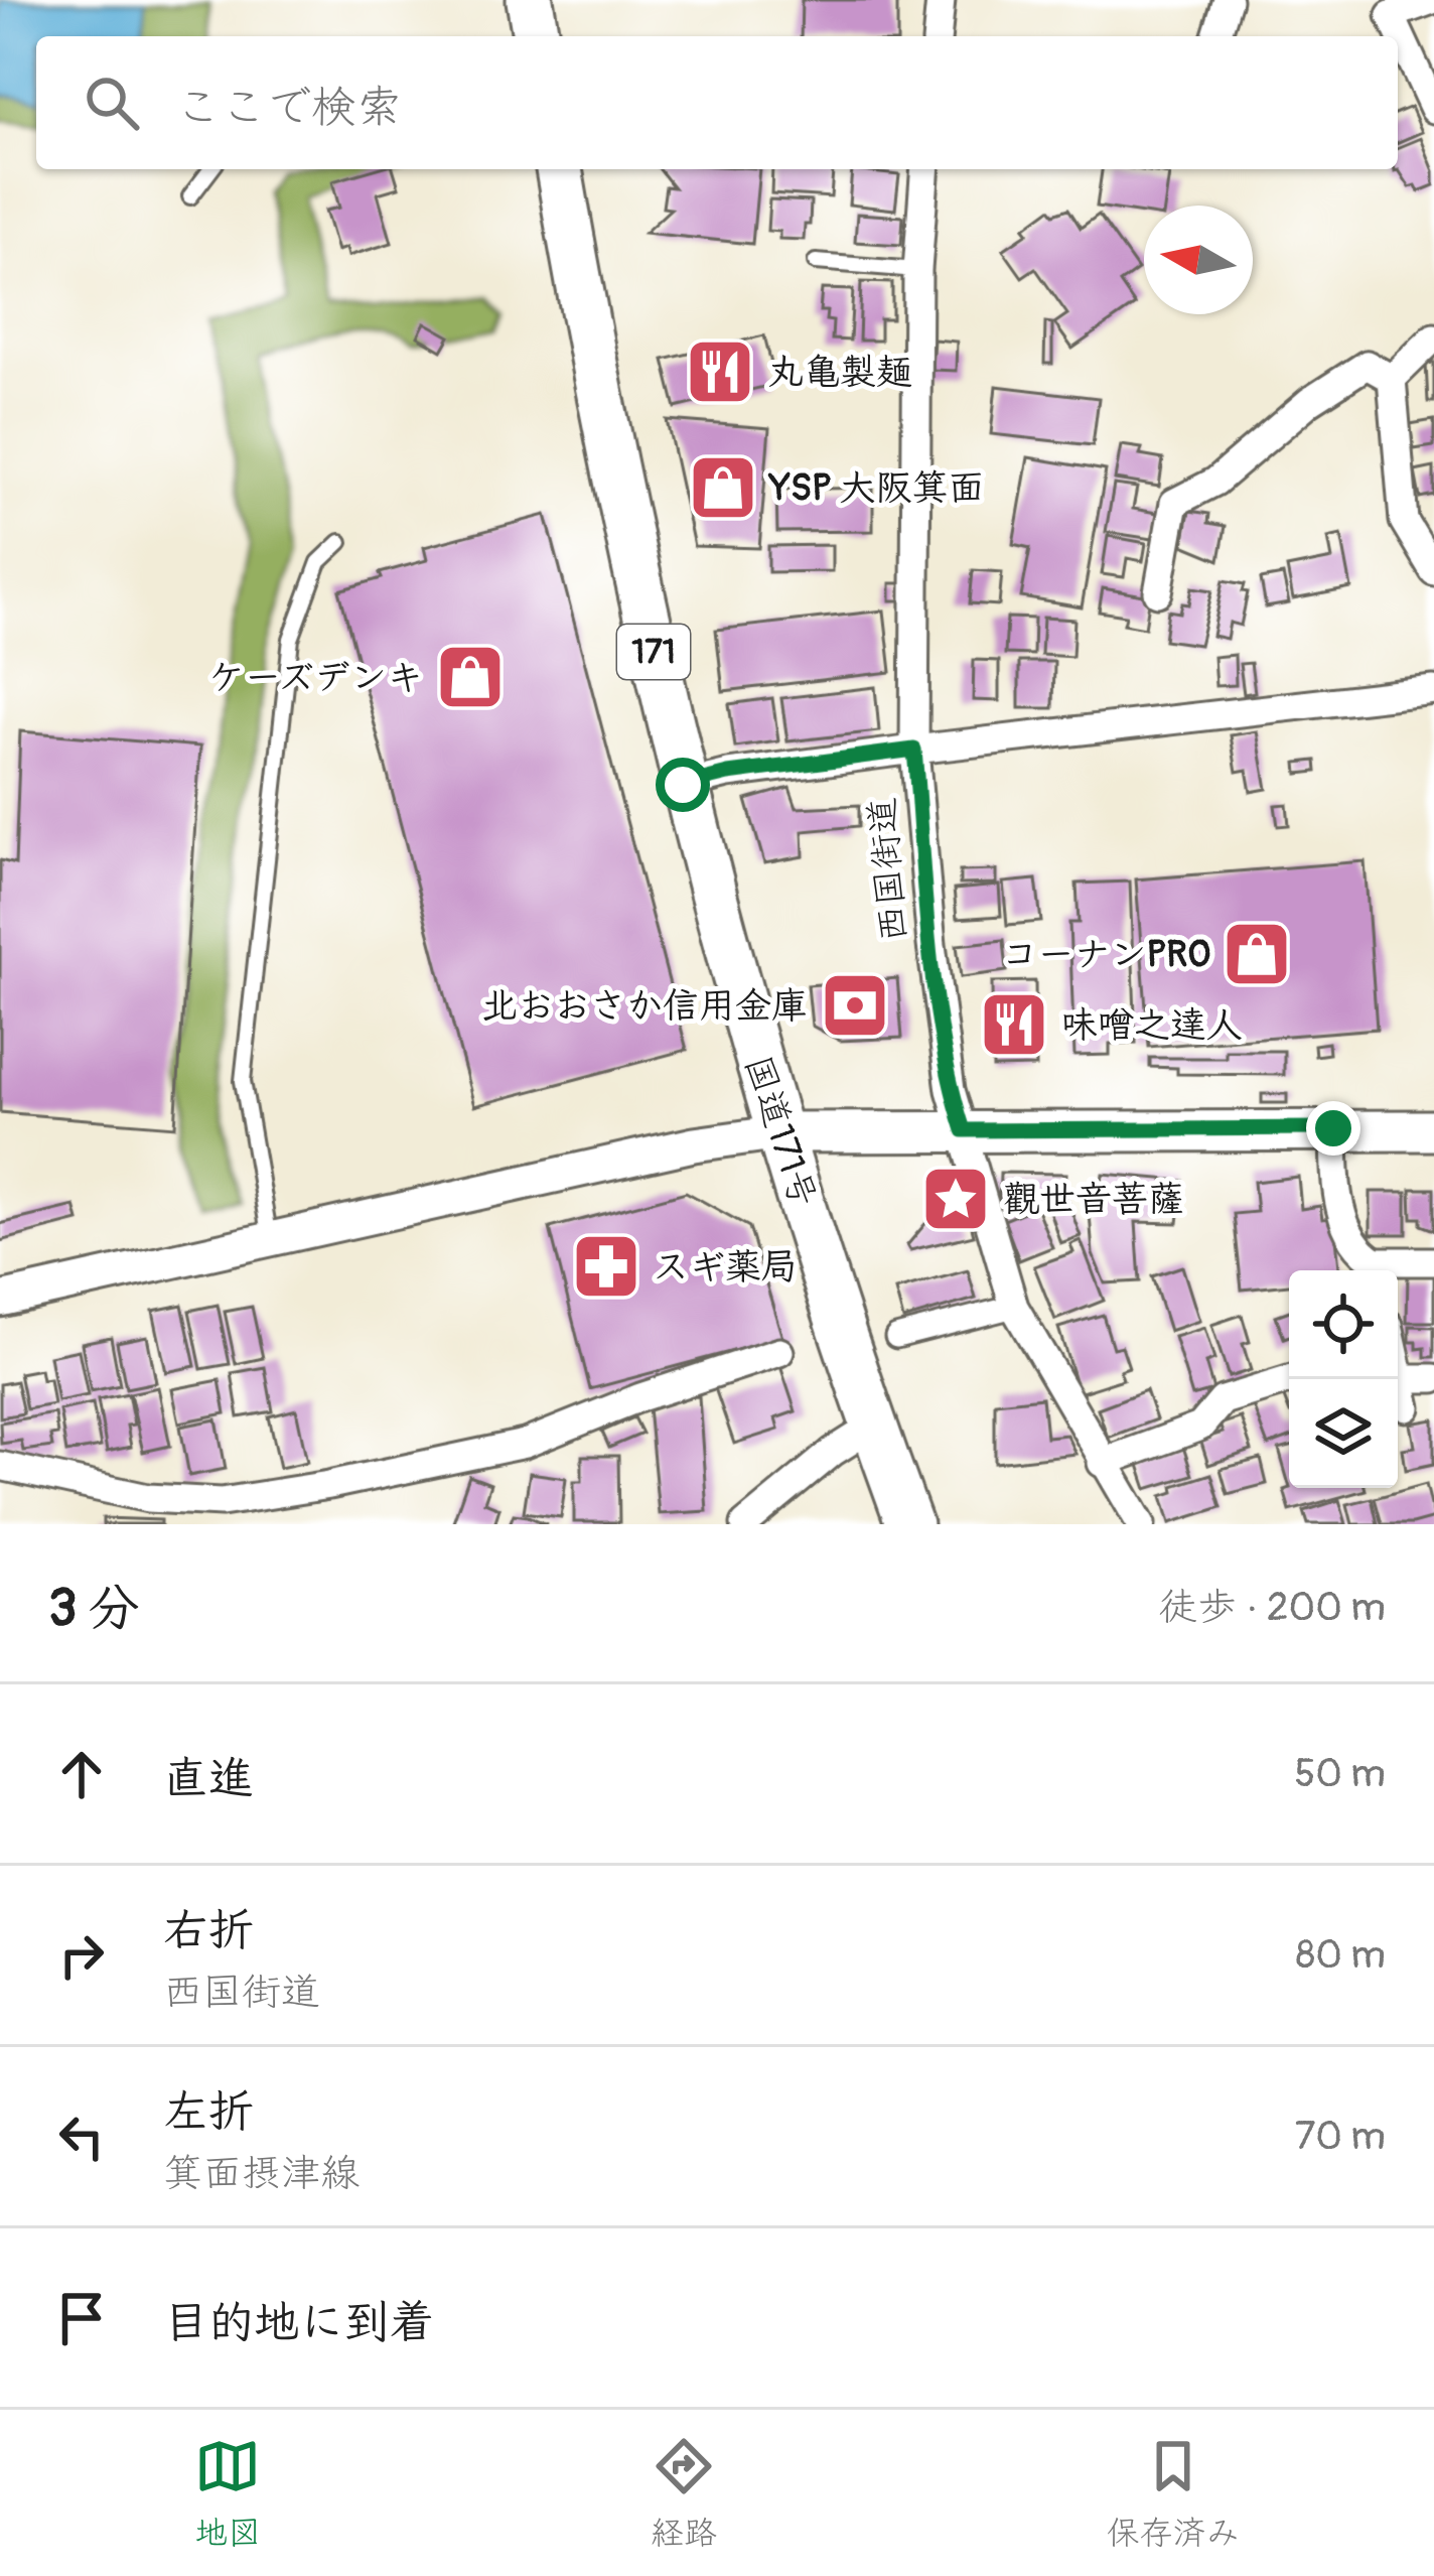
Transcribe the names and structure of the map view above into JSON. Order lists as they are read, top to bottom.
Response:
{
  "streets": {
    "highway": ["171", "国道171号"],
    "street": ["西国街道"]
  },
  "places": {
    "restaurant": ["丸亀製麺", "味噌之達人"],
    "shop": ["YSP 大阪箕面", "ケーズデンキ", "コーナンPRO"],
    "bank": ["北おおさか信用金庫"],
    "place": ["觀世音菩薩"],
    "pharmacy": ["スギ薬局"]
  },
  "north": "left",
  "page": {
    "search": "ここで検索",
    "heading": ["3 分", "徒歩 · 200 m"],
    "list": [
      ["直進", "50 m"],
      ["右折", "西国街道", "80 m"],
      ["左折", "箕面摂津線", "70 m"],
      "目的地に到着"
    ],
    "nav": ["地図", "経路", "保存済み"]
  }
}
